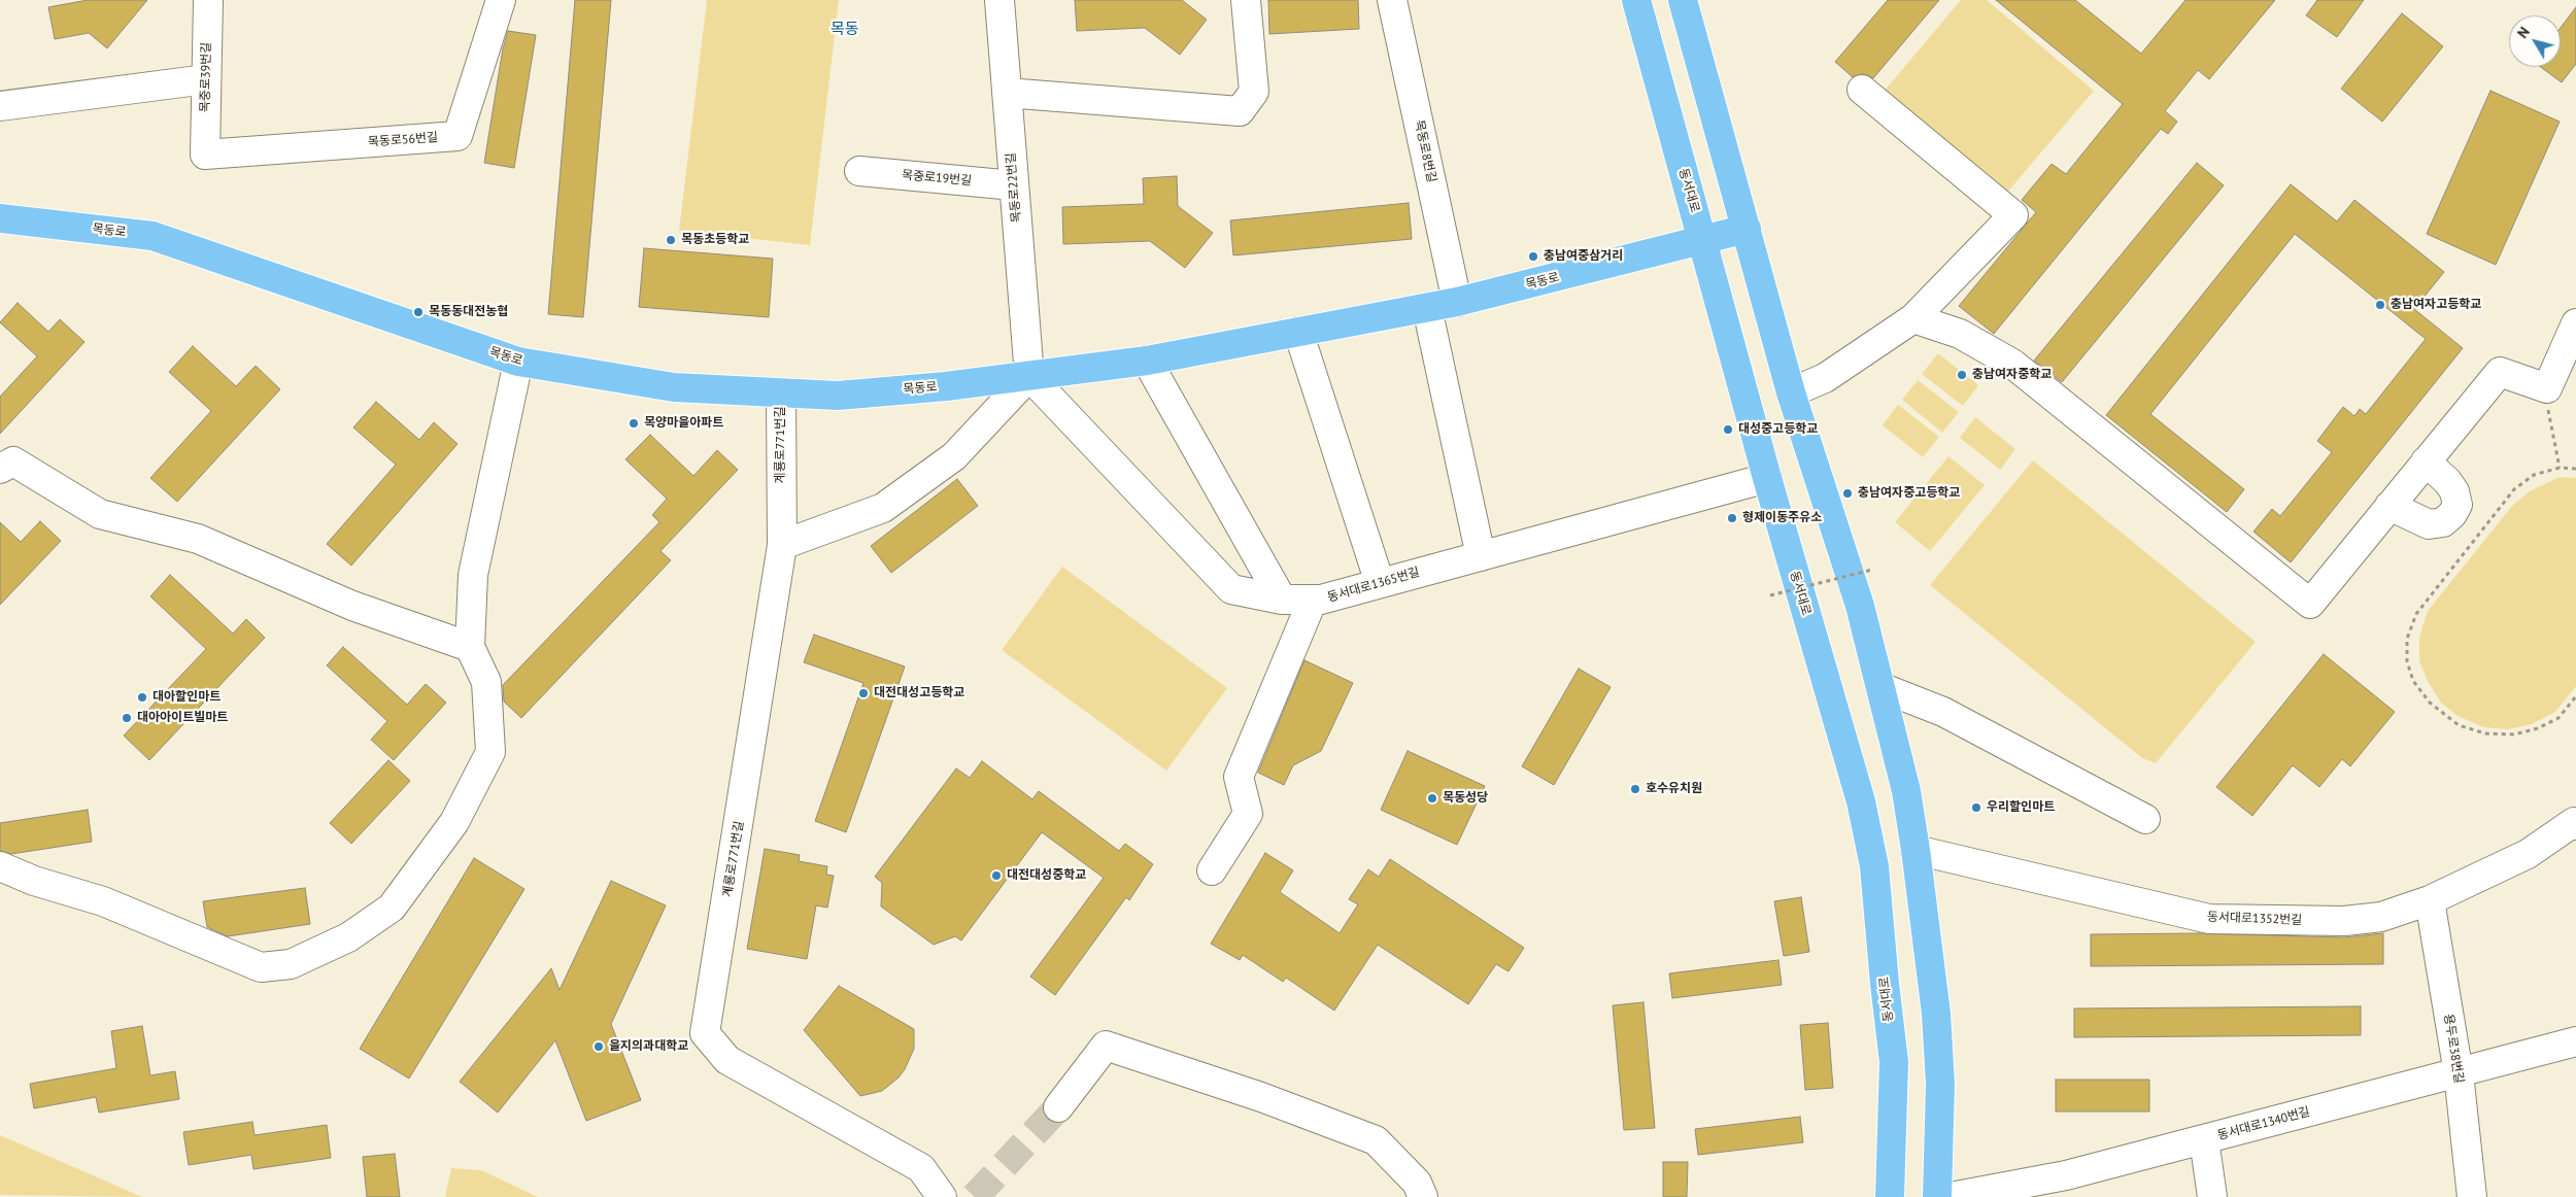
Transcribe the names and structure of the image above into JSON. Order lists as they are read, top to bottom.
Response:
{
  "streets": {
    "main road": ["동서대로", "목동로"],
    "street": [
      "목중로39번길",
      "목동로56번길",
      "목동로8번길",
      "목중로19번길",
      "목동로22번길",
      "계룡로771번길",
      "동서대로1365번길",
      "동서대로1352번길",
      "용두로38번길",
      "동서대로1340번길"
    ]
  },
  "crossings": [
    ["목중로39번길", "목동로56번길"],
    ["목동로8번길", "목동로"],
    ["목중로19번길", "목동로22번길"],
    ["목동로22번길", "목동로"],
    ["목동로22번길", "동서대로1365번길"],
    ["동서대로", "목동로"],
    ["동서대로", "동서대로1365번길"],
    ["목동로", "계룡로771번길"],
    ["목동로", "동서대로1365번길"],
    ["동서대로1352번길", "용두로38번길"],
    ["용두로38번길", "동서대로1340번길"]
  ],
  "districts": ["목동"],
  "places": [
    "목동초등학교",
    "충남여중삼거리",
    "충남여자고등학교",
    "목동동대전농협",
    "충남여자중학교",
    "목양마을아파트",
    "대성중고등학교",
    "충남여자중고등학교",
    "형제이동주유소",
    "대전대성고등학교",
    "대아할인마트",
    "대아아이트빌마트",
    "호수유치원",
    "목동성당",
    "우리할인마트",
    "대전대성중학교",
    "을지의과대학교"
  ],
  "north": "top left"
}
